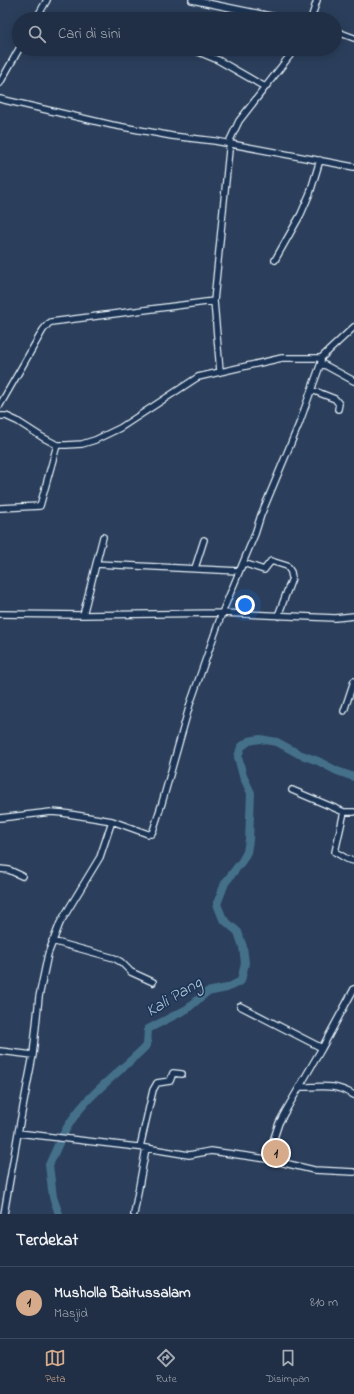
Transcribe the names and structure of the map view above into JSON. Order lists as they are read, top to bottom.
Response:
{
  "water": ["Kali Pang"],
  "page": {
    "search": "Cari di sini",
    "pins": "1",
    "heading": "Terdekat",
    "list": [
      {
        "mark": "1",
        "name": "Musholla Baitussalam",
        "note": "Masjid",
        "value": "810 m"
      }
    ],
    "nav": ["Peta", "Rute", "Disimpan"]
  }
}
